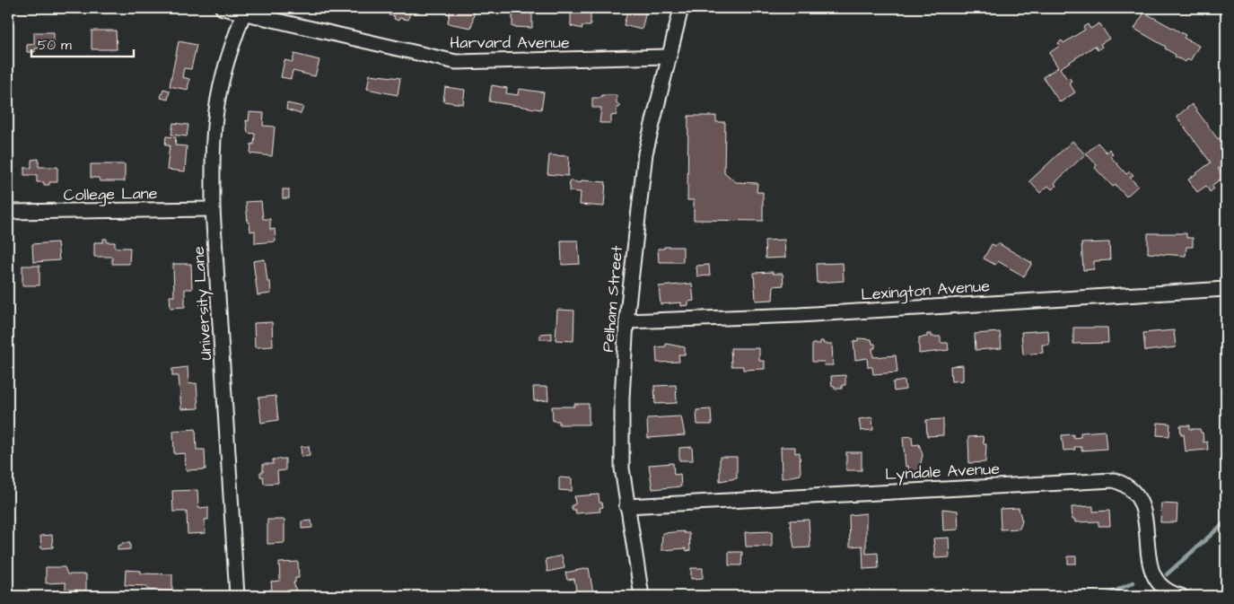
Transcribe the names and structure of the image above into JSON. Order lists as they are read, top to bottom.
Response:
{
  "streets": {
    "street": [
      "Harvard Avenue",
      "College Lane",
      "Lexington Avenue",
      "Pelham Street",
      "University Lane",
      "Lyndale Avenue"
    ]
  },
  "crossings": [
    ["Harvard Avenue", "Pelham Street"],
    ["Harvard Avenue", "University Lane"],
    ["College Lane", "University Lane"],
    ["Lexington Avenue", "Pelham Street"],
    ["Pelham Street", "Lyndale Avenue"]
  ],
  "scale_bar": "50 m"
}
